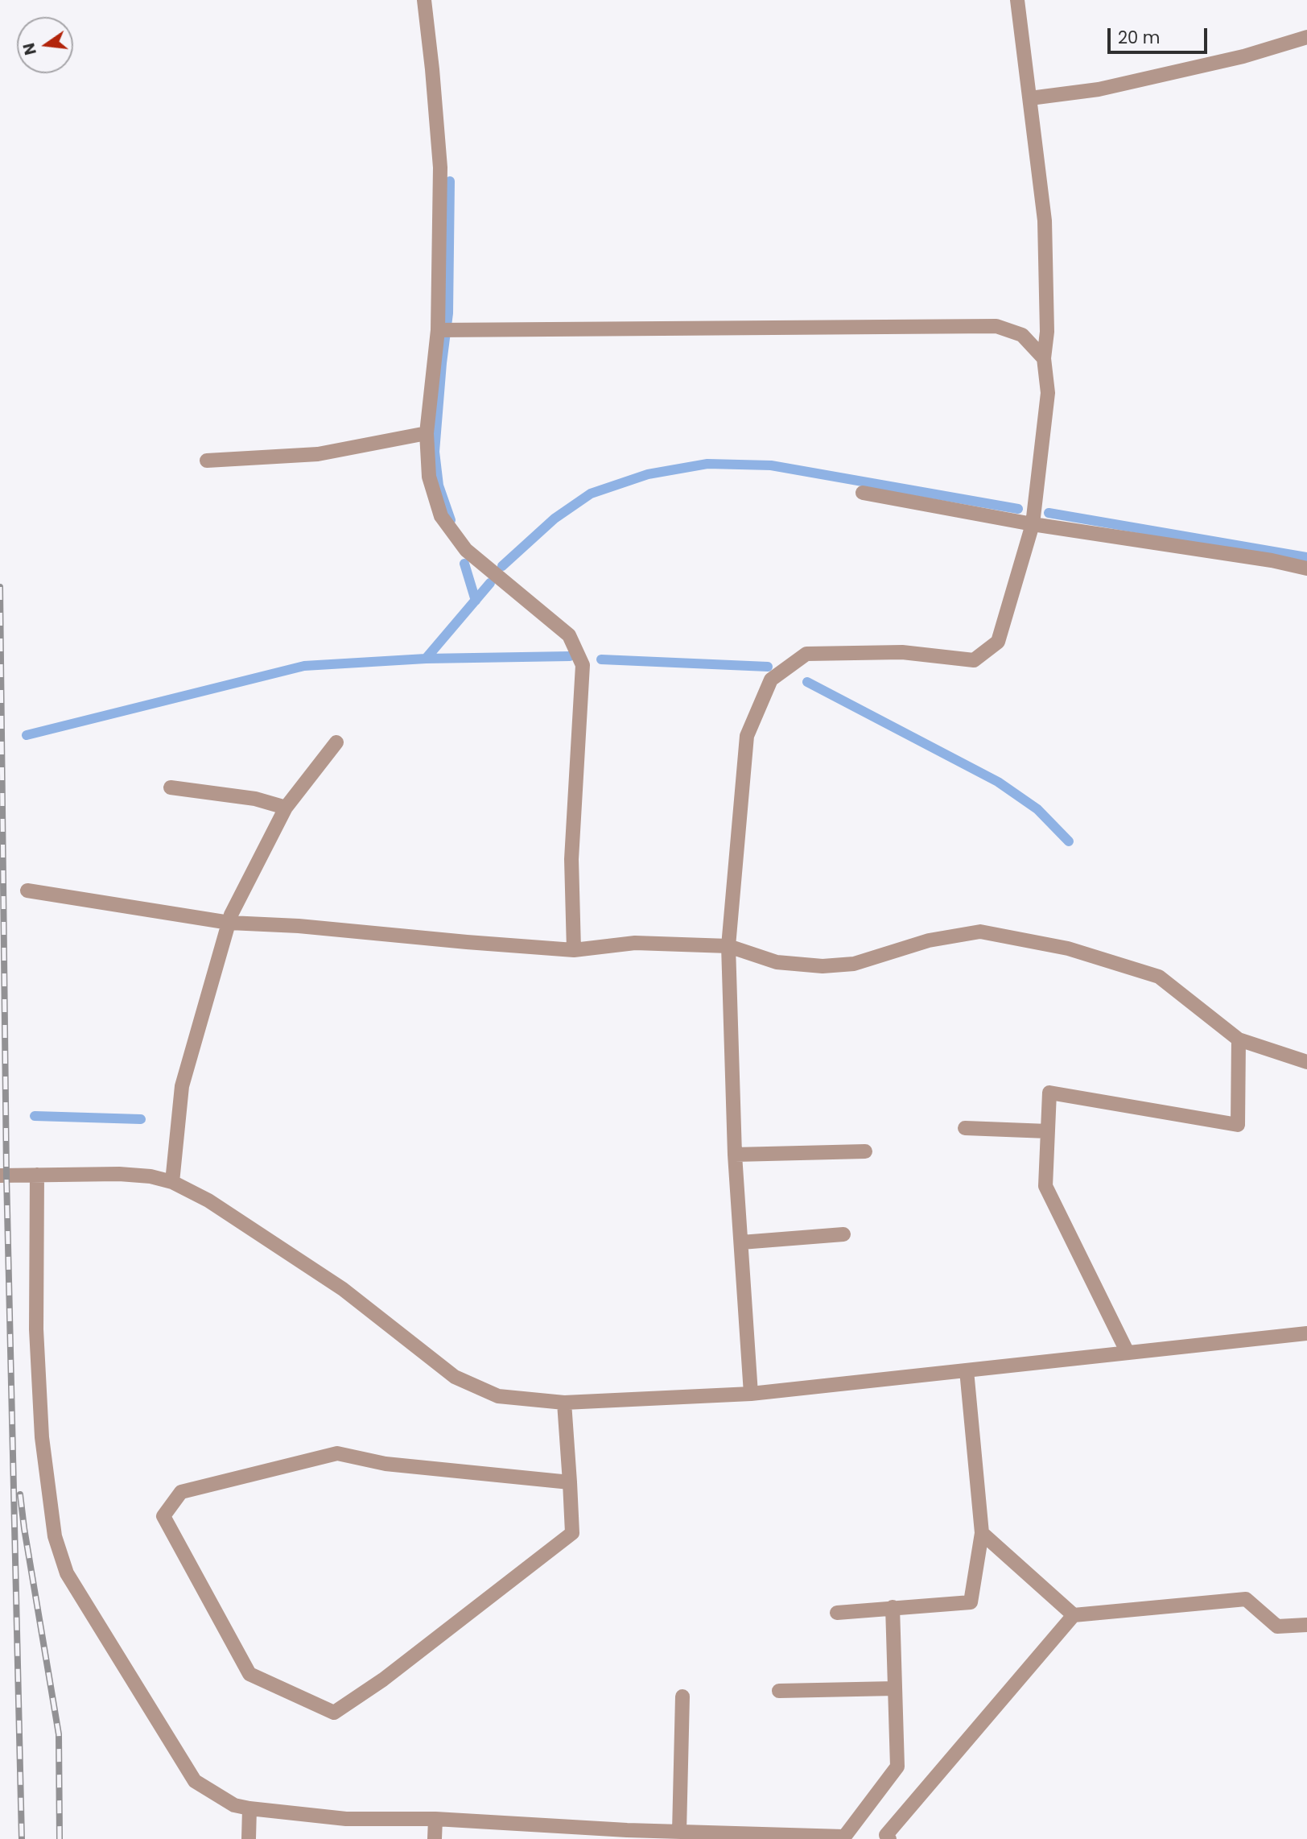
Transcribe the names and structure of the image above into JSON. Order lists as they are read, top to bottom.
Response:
{
  "scale_bar": "20 m",
  "north": "left"
}
